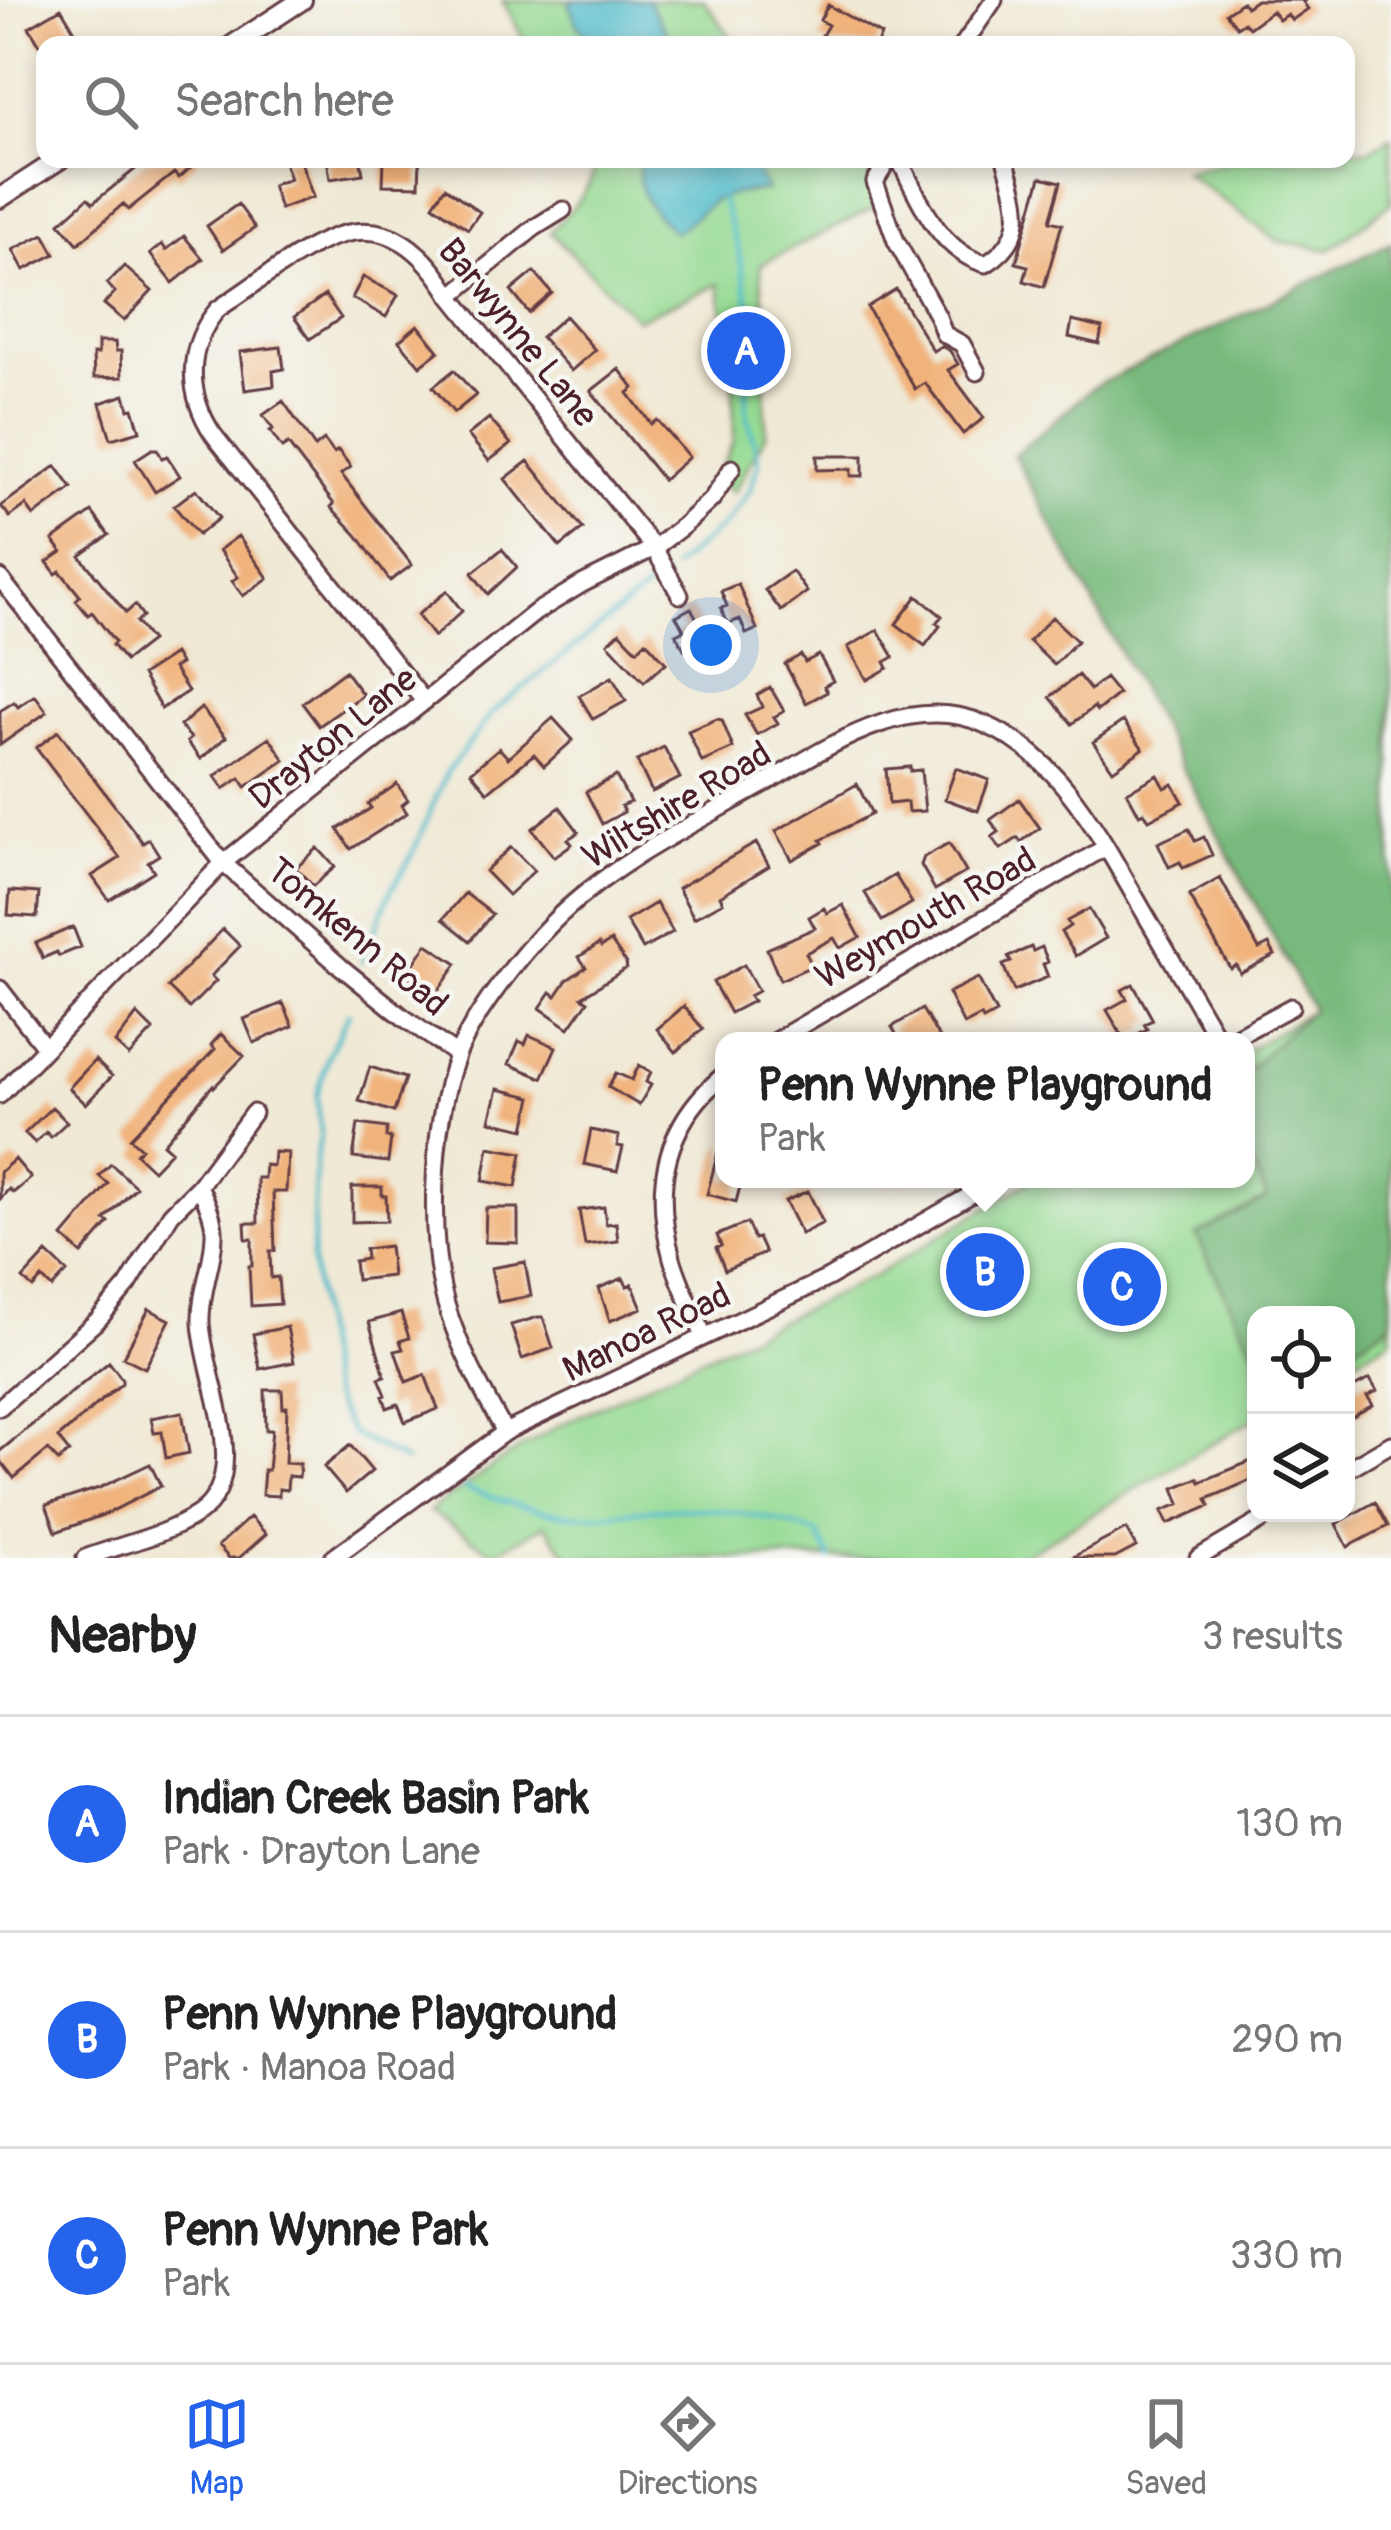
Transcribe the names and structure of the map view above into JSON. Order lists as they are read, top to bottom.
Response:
{
  "streets": {
    "street": [
      "Barwynne Lane",
      "Drayton Lane",
      "Wiltshire Road",
      "Weymouth Road",
      "Tomkenn Road",
      "Manoa Road"
    ]
  },
  "crossings": [
    ["Barwynne Lane", "Drayton Lane"],
    ["Drayton Lane", "Tomkenn Road"],
    ["Wiltshire Road", "Weymouth Road"],
    ["Wiltshire Road", "Tomkenn Road"],
    ["Wiltshire Road", "Manoa Road"]
  ],
  "page": {
    "search": "Search here",
    "pins": ["A", "B", "C"],
    "popup": ["Penn Wynne Playground", "Park"],
    "heading": ["Nearby", "3 results"],
    "list": [
      {
        "mark": "A",
        "name": "Indian Creek Basin Park",
        "note": "Park · Drayton Lane",
        "value": "130 m"
      },
      {
        "mark": "B",
        "name": "Penn Wynne Playground",
        "note": "Park · Manoa Road",
        "value": "290 m"
      },
      {
        "mark": "C",
        "name": "Penn Wynne Park",
        "note": "Park",
        "value": "330 m"
      }
    ],
    "nav": ["Map", "Directions", "Saved"]
  }
}
